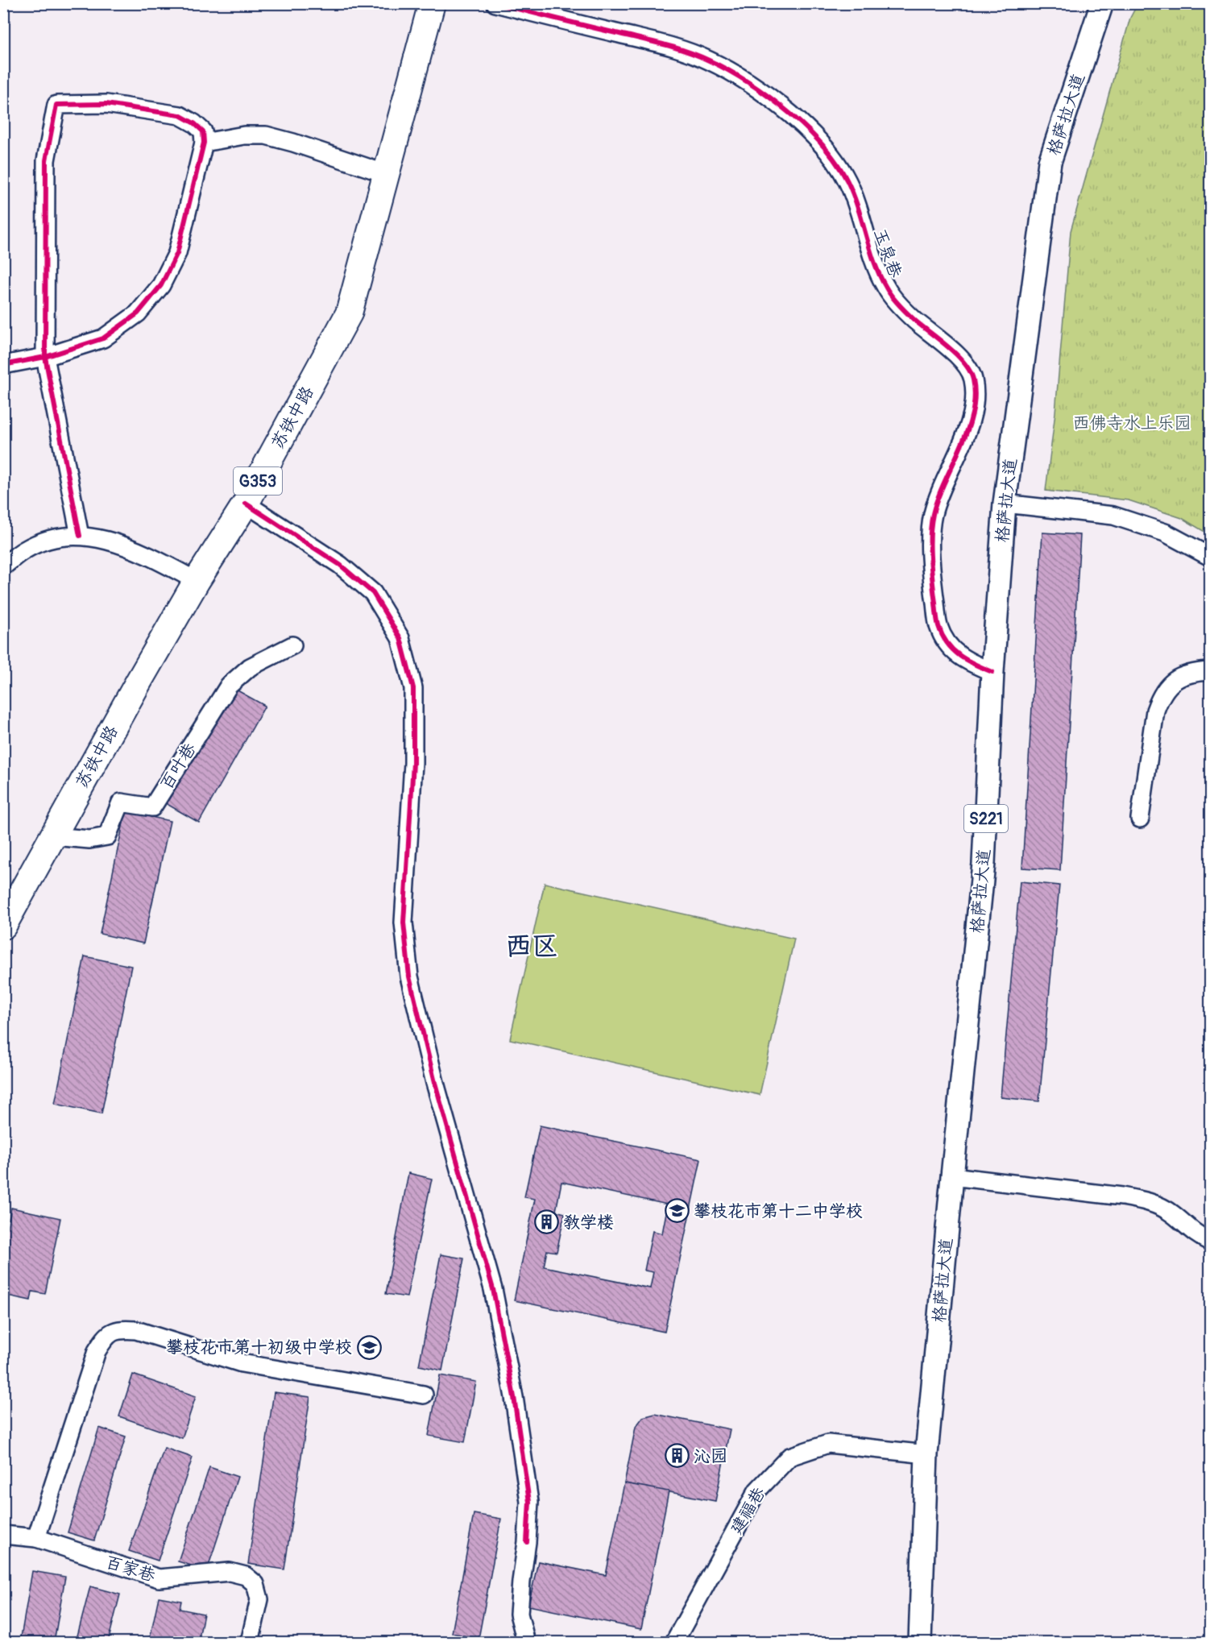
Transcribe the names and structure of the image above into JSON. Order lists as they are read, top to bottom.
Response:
{
  "streets": {
    "highway": ["苏铁中路", "G353"],
    "main road": ["格萨拉大道", "S221"],
    "street": [
      "玉泉巷",
      "百叶巷",
      "建福巷",
      "百家巷"
    ]
  },
  "crossings": [
    ["格萨拉大道", "玉泉巷"],
    ["格萨拉大道", "建福巷"],
    ["苏铁中路", "百叶巷"]
  ],
  "districts": ["西区"],
  "parks": ["西佛寺水上乐园"],
  "places": {
    "school or university": ["攀枝花市第十二中学校", "攀枝花市第十初级中学校"],
    "building": ["教学楼", "沁园"]
  }
}
